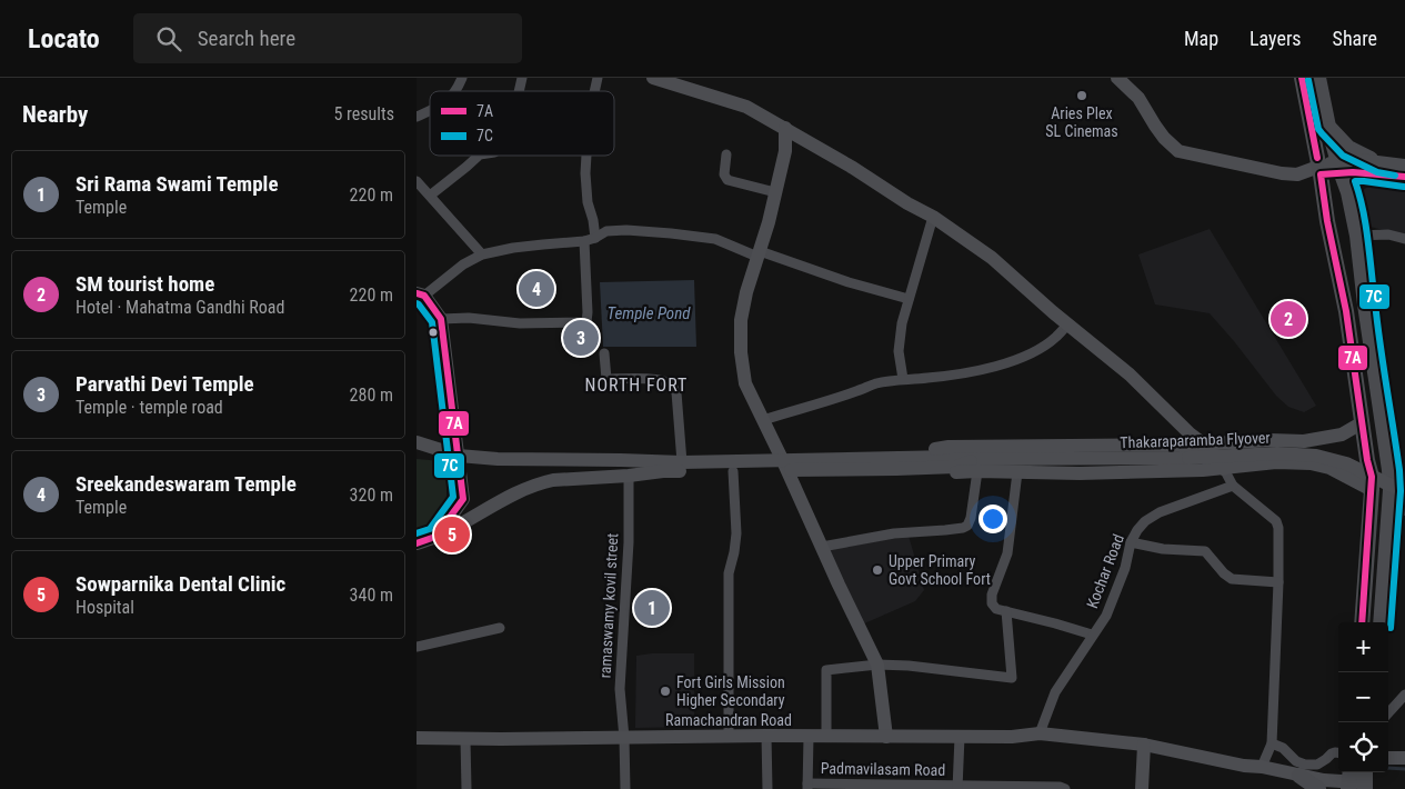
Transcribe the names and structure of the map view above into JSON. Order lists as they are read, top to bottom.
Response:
{
  "streets": {
    "street": [
      "Thakaraparamba Flyover",
      "Kochar Road",
      "ramaswamy kovil street",
      "Ramachandran Road",
      "Padmavilasam Road"
    ]
  },
  "crossings": [
    ["Kochar Road", "Ramachandran Road"],
    ["ramaswamy kovil street", "Ramachandran Road"],
    ["Ramachandran Road", "Padmavilasam Road"]
  ],
  "districts": ["NORTH FORT"],
  "water": ["Temple Pond"],
  "places": ["Aries Plex SL Cinemas", "Upper Primary Govt School Fort", "Fort Girls Mission Higher Secondary"],
  "lines": ["transit line 7A", "transit line 7C"],
  "legend": ["7A", "7C"],
  "page": {
    "header": "Locato",
    "search": "Search here",
    "nav": ["Map", "Layers", "Share"],
    "heading": ["Nearby", "5 results"],
    "list": [
      {
        "mark": "1",
        "name": "Sri Rama Swami Temple",
        "note": "Temple",
        "value": "220 m"
      },
      {
        "mark": "2",
        "name": "SM tourist home",
        "note": "Hotel · Mahatma Gandhi Road",
        "value": "220 m"
      },
      {
        "mark": "3",
        "name": "Parvathi Devi Temple",
        "note": "Temple · temple road",
        "value": "280 m"
      },
      {
        "mark": "4",
        "name": "Sreekandeswaram Temple",
        "note": "Temple",
        "value": "320 m"
      },
      {
        "mark": "5",
        "name": "Sowparnika Dental Clinic",
        "note": "Hospital",
        "value": "340 m"
      }
    ],
    "pins": [
      "4",
      "2",
      "3",
      "5",
      "1"
    ],
    "map_buttons": ["+", "−"]
  }
}
